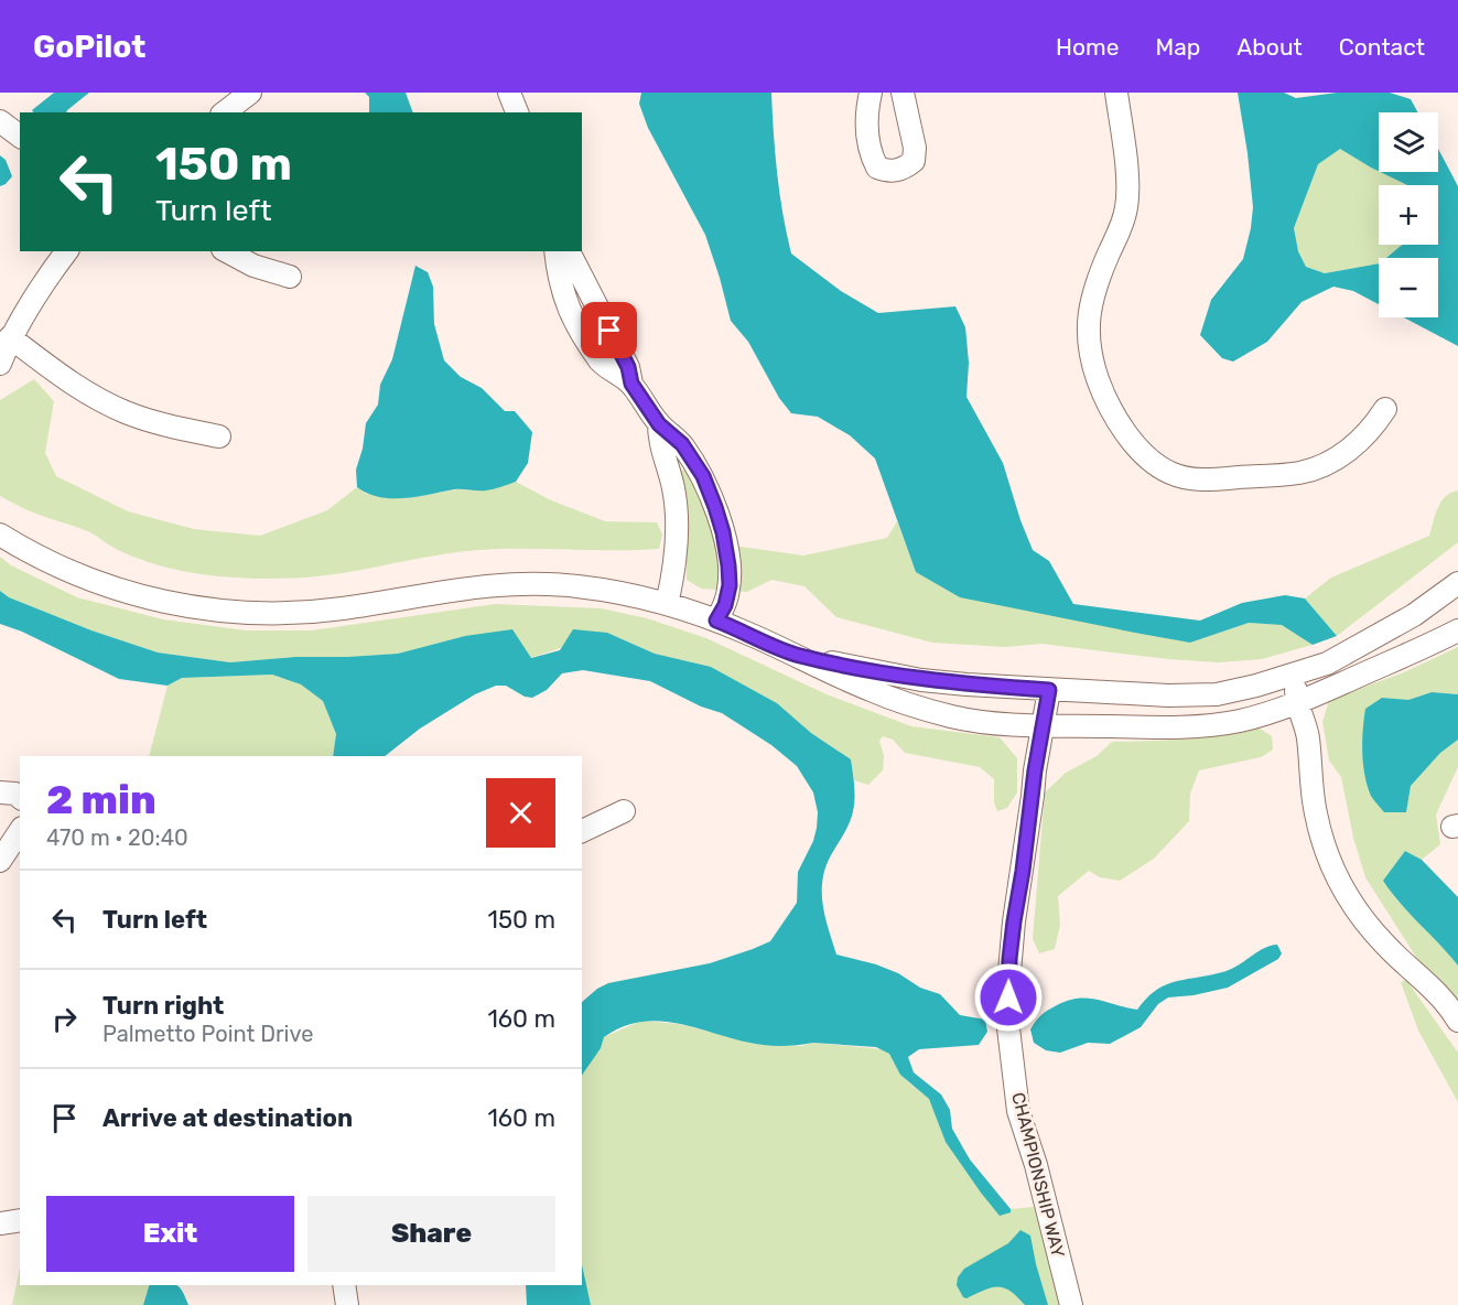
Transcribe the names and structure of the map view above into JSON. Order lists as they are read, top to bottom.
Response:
{
  "streets": {
    "street": ["CHAMPIONSHIP WAY"]
  },
  "page": {
    "header": "GoPilot",
    "nav": [
      "Home",
      "Map",
      "About",
      "Contact"
    ],
    "map_buttons": ["+", "−"],
    "turn": ["150 m", "Turn left"],
    "heading": ["2 min", "470 m · 20:40"],
    "list": [
      {
        "name": "Turn left",
        "value": "150 m"
      },
      {
        "name": "Turn right",
        "note": "Palmetto Point Drive",
        "value": "160 m"
      },
      {
        "name": "Arrive at destination",
        "value": "160 m"
      }
    ],
    "buttons": ["Exit", "Share"]
  }
}
